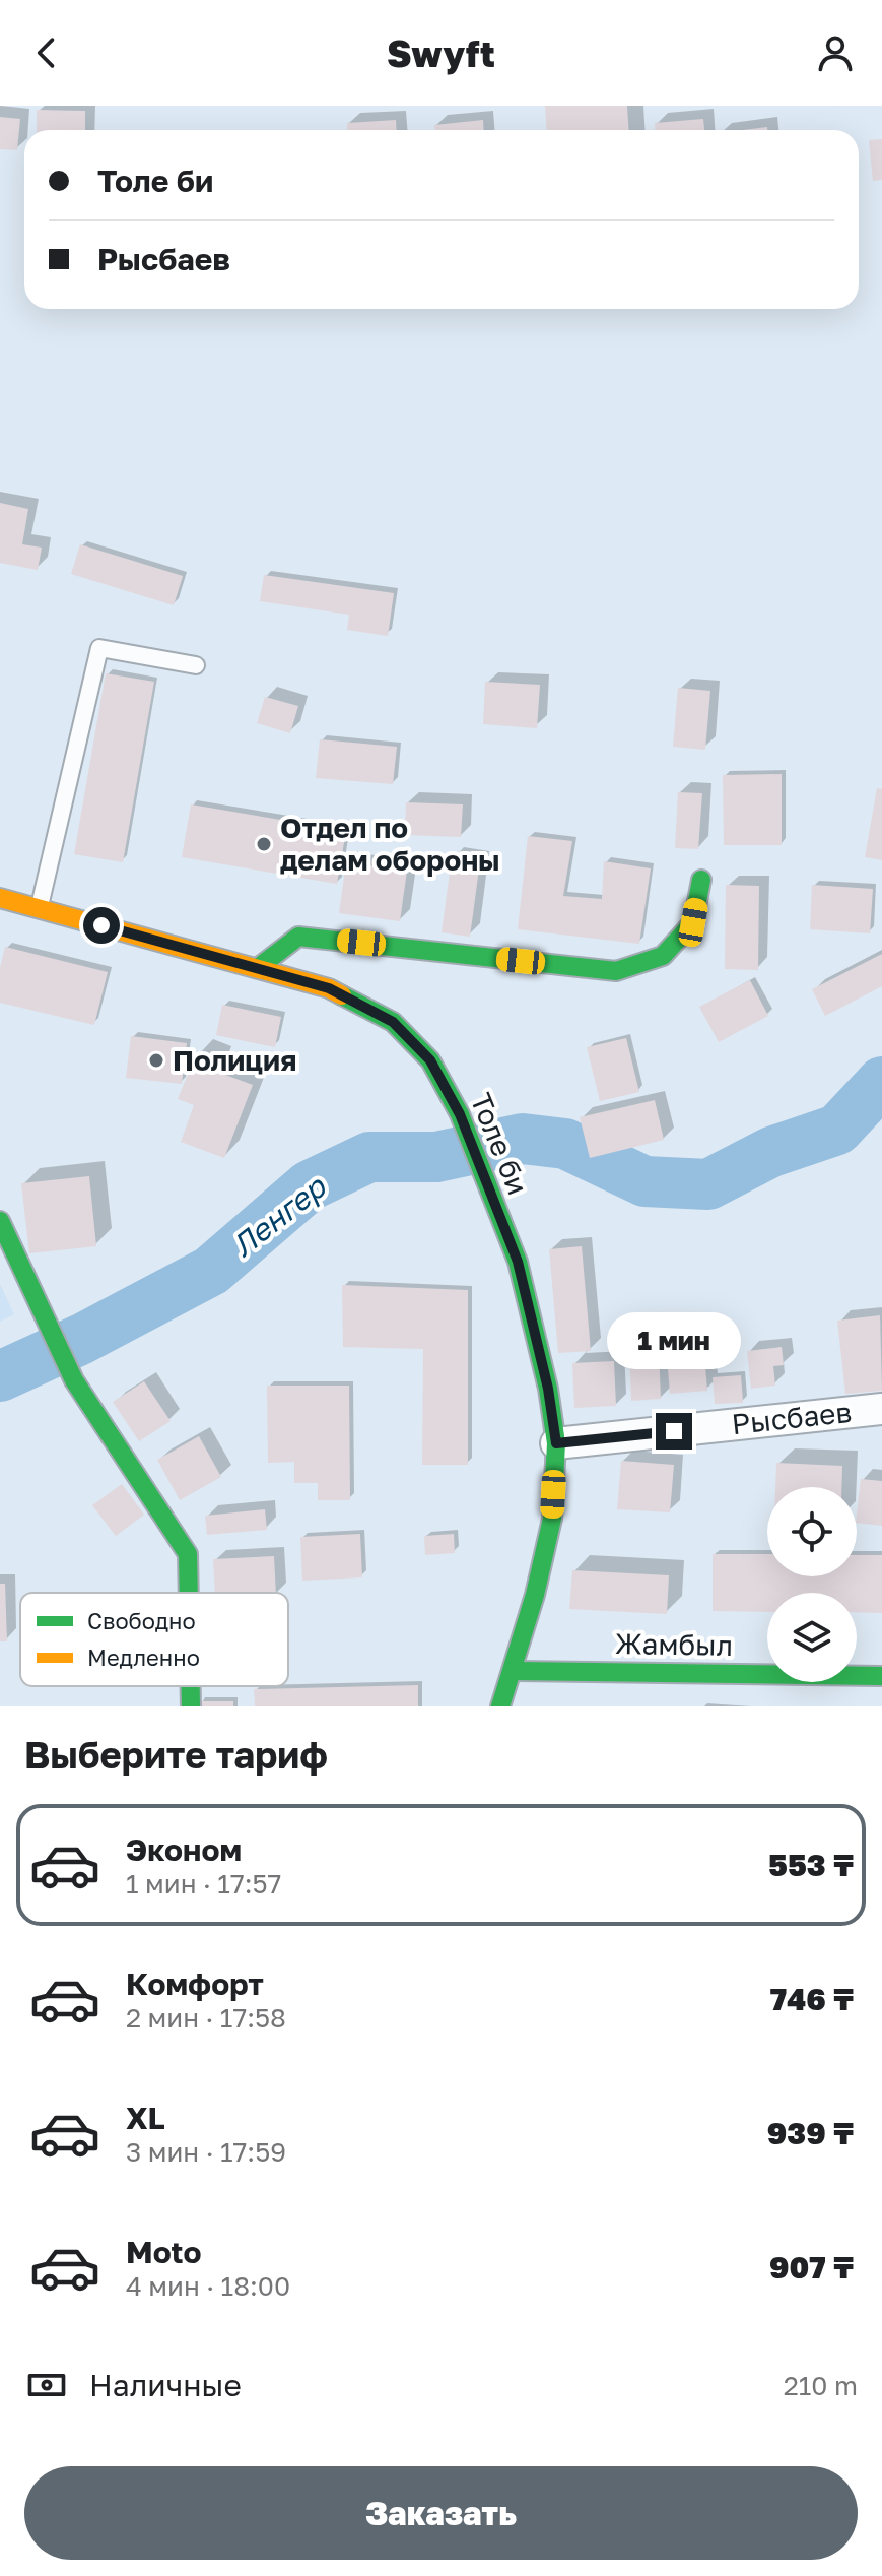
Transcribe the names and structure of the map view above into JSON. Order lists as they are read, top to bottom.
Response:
{
  "streets": {
    "street": ["Толе би", "Рысбаев", "Жамбыл"]
  },
  "crossings": [
    ["Толе би", "Рысбаев"],
    ["Толе би", "Жамбыл"]
  ],
  "water": ["Ленгер"],
  "places": ["Отдел по делам обороны", "Полиция"],
  "legend": ["Свободно", "Медленно"],
  "page": {
    "header": "Swyft",
    "banner": ["Толе би", "Рысбаев"],
    "bubble": "1 мин",
    "heading": "Выберите тариф",
    "list": [
      {
        "name": "Эконом",
        "note": "1 мин · 17:57",
        "value": "553 ₸"
      },
      {
        "name": "Комфорт",
        "note": "2 мин · 17:58",
        "value": "746 ₸"
      },
      {
        "name": "XL",
        "note": "3 мин · 17:59",
        "value": "939 ₸"
      },
      {
        "name": "Moto",
        "note": "4 мин · 18:00",
        "value": "907 ₸"
      }
    ],
    "pay": ["Наличные", "210 m"],
    "buttons": "Заказать"
  }
}
